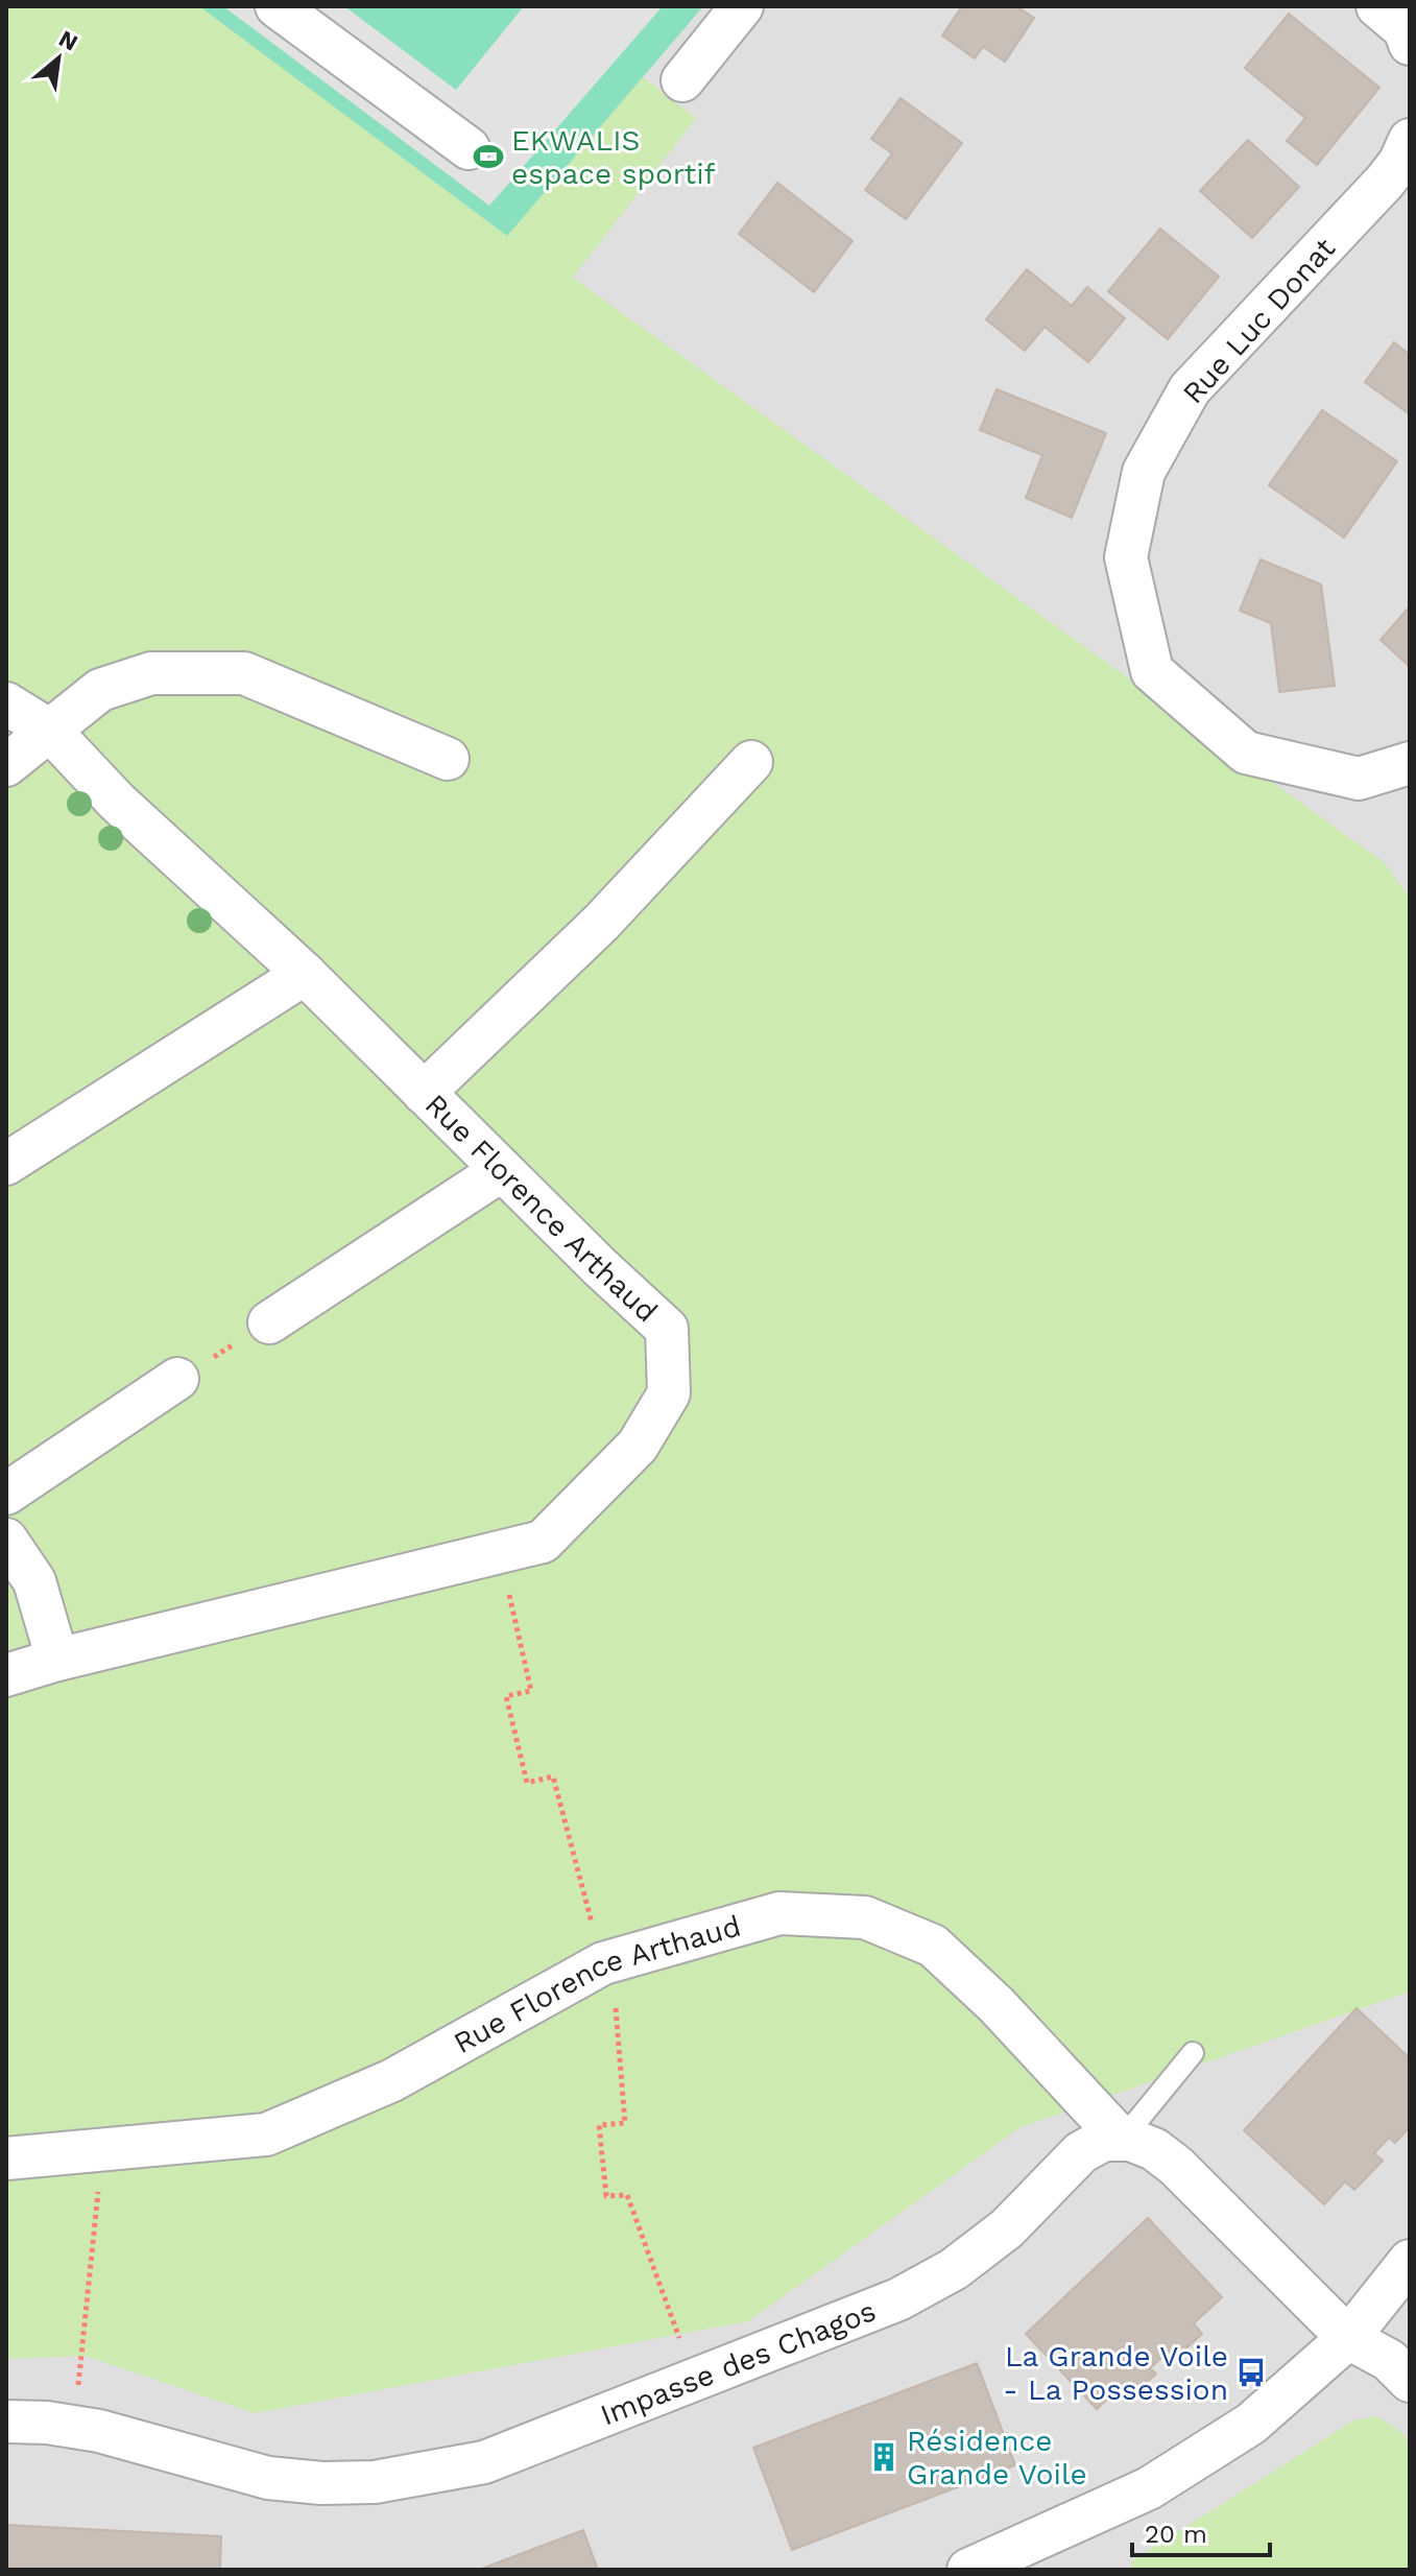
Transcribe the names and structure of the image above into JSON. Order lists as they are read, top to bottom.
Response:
{
  "streets": {
    "street": ["Rue Luc Donat", "Rue Florence Arthaud", "Impasse des Chagos"]
  },
  "crossings": [
    ["Rue Florence Arthaud", "Impasse des Chagos"]
  ],
  "places": {
    "sports": ["EKWALIS espace sportif"],
    "bus stop": ["La Grande Voile - La Possession"],
    "building": ["Résidence Grande Voile"]
  },
  "scale_bar": "20 m",
  "north": "top right"
}
